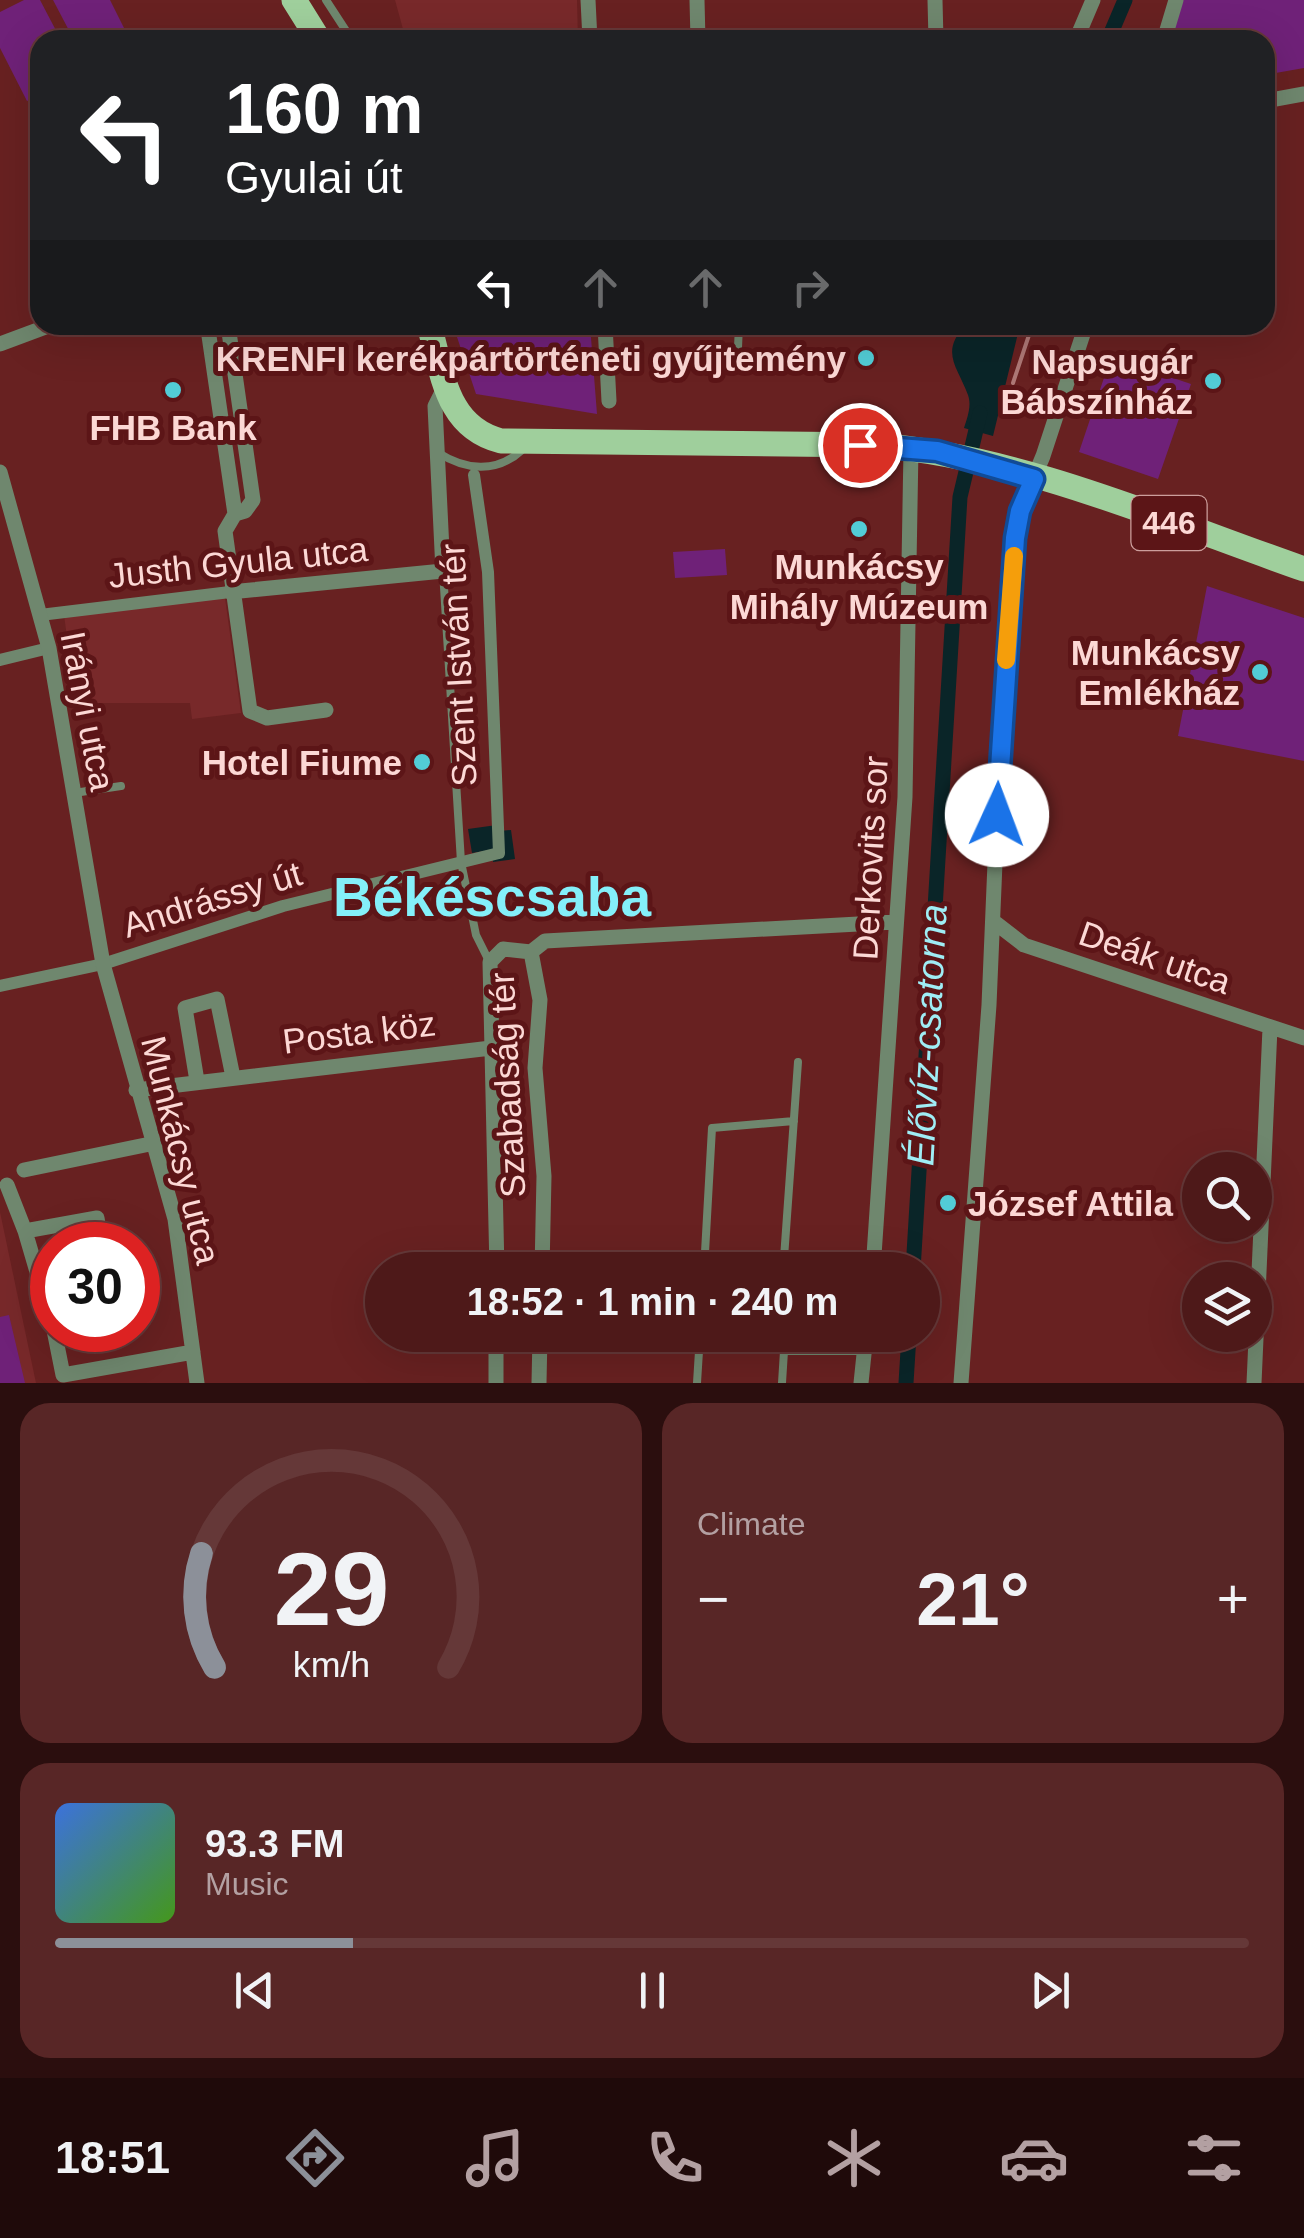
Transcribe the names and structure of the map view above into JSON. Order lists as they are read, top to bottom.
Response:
{
  "streets": {
    "main road": ["446"],
    "street": [
      "Justh Gyula utca",
      "Szent István tér",
      "Irányi utca",
      "Derkovits sor",
      "Andrássy út",
      "Deák utca",
      "Posta köz",
      "Szabadság tér",
      "Munkácsy utca"
    ]
  },
  "crossings": [
    ["446", "Szent István tér"],
    ["446", "Derkovits sor"],
    ["Justh Gyula utca", "Szent István tér"],
    ["Justh Gyula utca", "Irányi utca"],
    ["Szent István tér", "Andrássy út"],
    ["Irányi utca", "Andrássy út"],
    ["Irányi utca", "Munkácsy utca"],
    ["Andrássy út", "Munkácsy utca"],
    ["Posta köz", "Szabadság tér"],
    ["Posta köz", "Munkácsy utca"]
  ],
  "districts": ["Békéscsaba"],
  "water": ["Élővíz-csatorna"],
  "places": [
    "KRENFI kerékpártörténeti gyűjtemény",
    "Napsugár Bábszínház",
    "FHB Bank",
    "Munkácsy Mihály Múzeum",
    "Munkácsy Emlékház",
    "Hotel Fiume",
    "József Attila"
  ],
  "page": {
    "turn": ["160 m", "Gyulai út"],
    "limit": "30",
    "trip": "18:52 · 1 min · 240 m",
    "tile": "Climate",
    "heat": ["−", "21°", "+"],
    "song": ["93.3 FM", "Music"],
    "tabs": "18:51",
    "gauge": ["29", "km/h"]
  }
}
